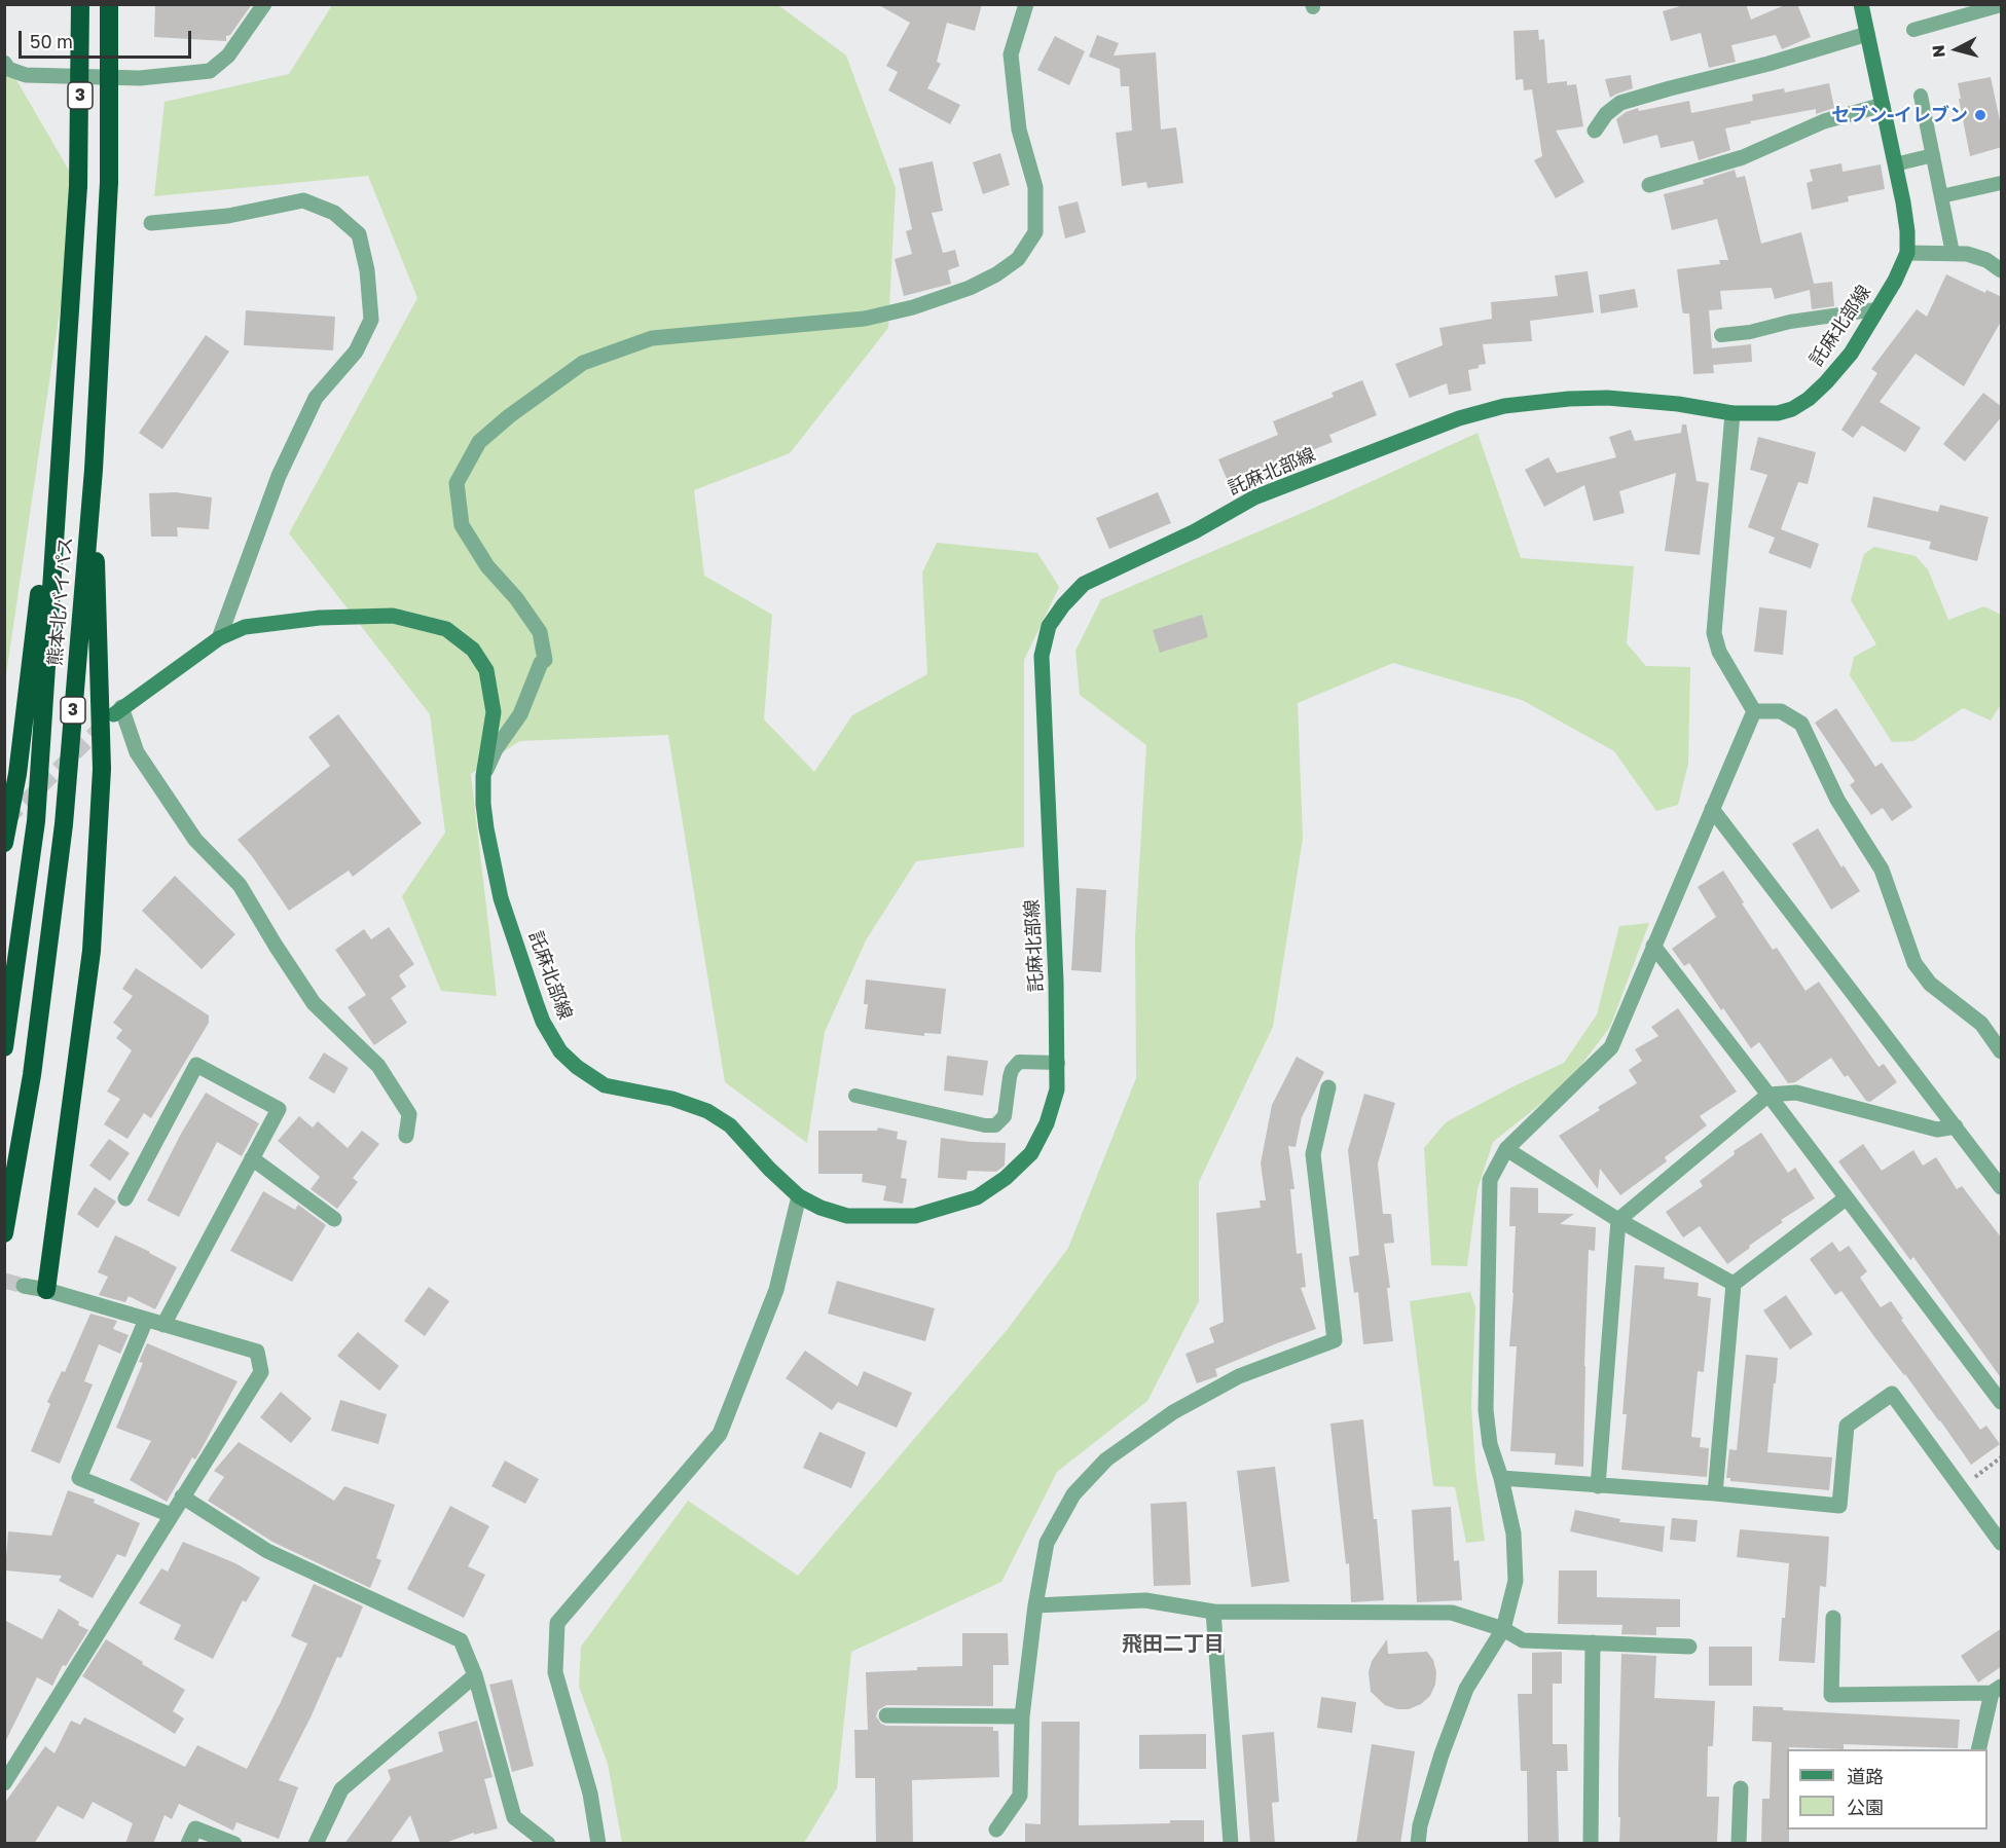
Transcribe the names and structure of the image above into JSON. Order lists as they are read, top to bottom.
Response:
{
  "streets": {
    "highway": ["3", "熊本北バイパス"],
    "main road": ["託麻北部線"]
  },
  "districts": ["飛田二丁目"],
  "places": ["セブン-イレブン"],
  "legend": ["道路", "公園"],
  "scale_bar": "50 m",
  "north": "left"
}
